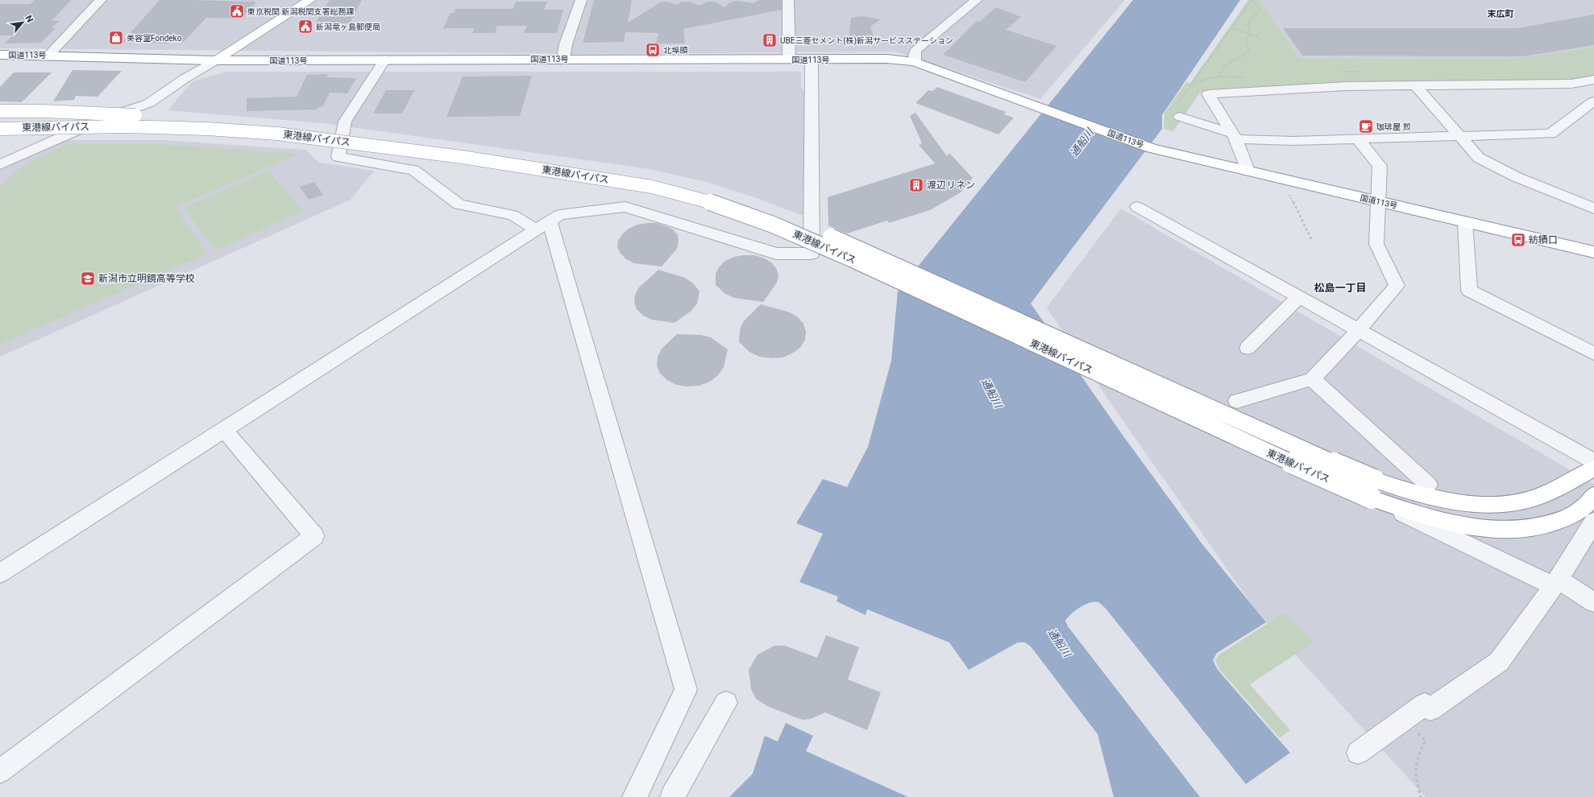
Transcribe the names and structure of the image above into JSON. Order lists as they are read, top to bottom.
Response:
{
  "streets": {
    "main road": ["国道113号", "東港線バイパス"]
  },
  "districts": ["末広町", "松島一丁目"],
  "water": ["通船川"],
  "places": {
    "public building": ["東京税関 新潟税関支署総務課", "新潟竜ヶ島郵便局"],
    "shop": ["美容室Fondeko"],
    "building": ["UBE三菱セメント(株)新潟サービスステーション", "渡辺リネン"],
    "bus stop": ["北埠頭", "紡績口"],
    "cafe": ["珈琲屋 煎"],
    "school or university": ["新潟市立明鏡高等学校"]
  },
  "north": "top right"
}
